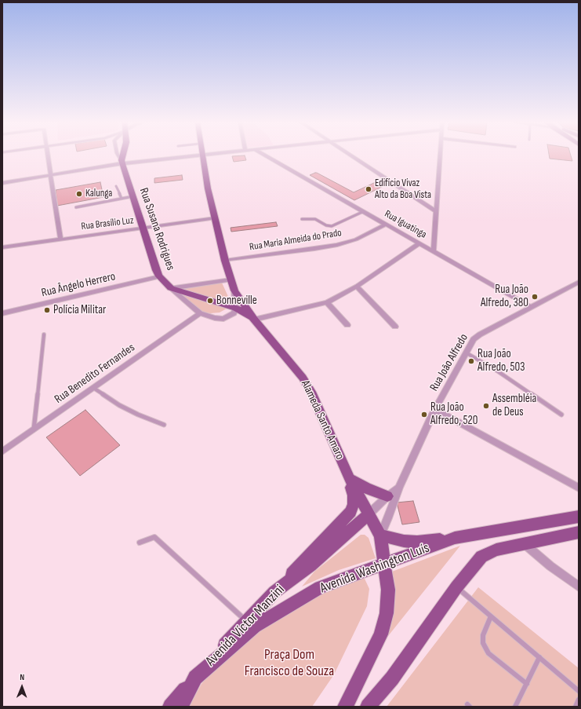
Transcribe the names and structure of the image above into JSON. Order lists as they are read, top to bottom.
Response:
{
  "streets": {
    "main road": [
      "Rua Susana Rodrigues",
      "Alameda Santo Amaro",
      "Avenida Washington Luís",
      "Avenida Víctor Manzini"
    ],
    "street": [
      "Rua Brasílio Luz",
      "Rua Iguatinga",
      "Rua Maria Almeida do Prado",
      "Rua Ângelo Herrero",
      "Rua João Alfredo",
      "Rua Benedito Fernandes"
    ]
  },
  "crossings": [
    ["Rua Brasílio Luz", "Rua Susana Rodrigues"],
    ["Rua Brasílio Luz", "Alameda Santo Amaro"],
    ["Rua Iguatinga", "Rua Maria Almeida do Prado"],
    ["Rua Iguatinga", "Rua João Alfredo"],
    ["Rua Susana Rodrigues", "Rua Ângelo Herrero"],
    ["Rua Susana Rodrigues", "Alameda Santo Amaro"],
    ["Rua Maria Almeida do Prado", "Alameda Santo Amaro"],
    ["Rua João Alfredo", "Alameda Santo Amaro"],
    ["Rua João Alfredo", "Avenida Víctor Manzini"],
    ["Alameda Santo Amaro", "Avenida Washington Luís"],
    ["Alameda Santo Amaro", "Avenida Víctor Manzini"],
    ["Avenida Washington Luís", "Avenida Víctor Manzini"]
  ],
  "parks": ["Praça Dom Francisco de Souza"],
  "places": [
    "Edifício Vivaz Alto da Boa Vista",
    "Kalunga",
    "Rua João Alfredo, 380",
    "Bonneville",
    "Polícia Militar",
    "Rua João Alfredo, 503",
    "Assembléia de Deus",
    "Rua João Alfredo, 520"
  ],
  "north": "top"
}
